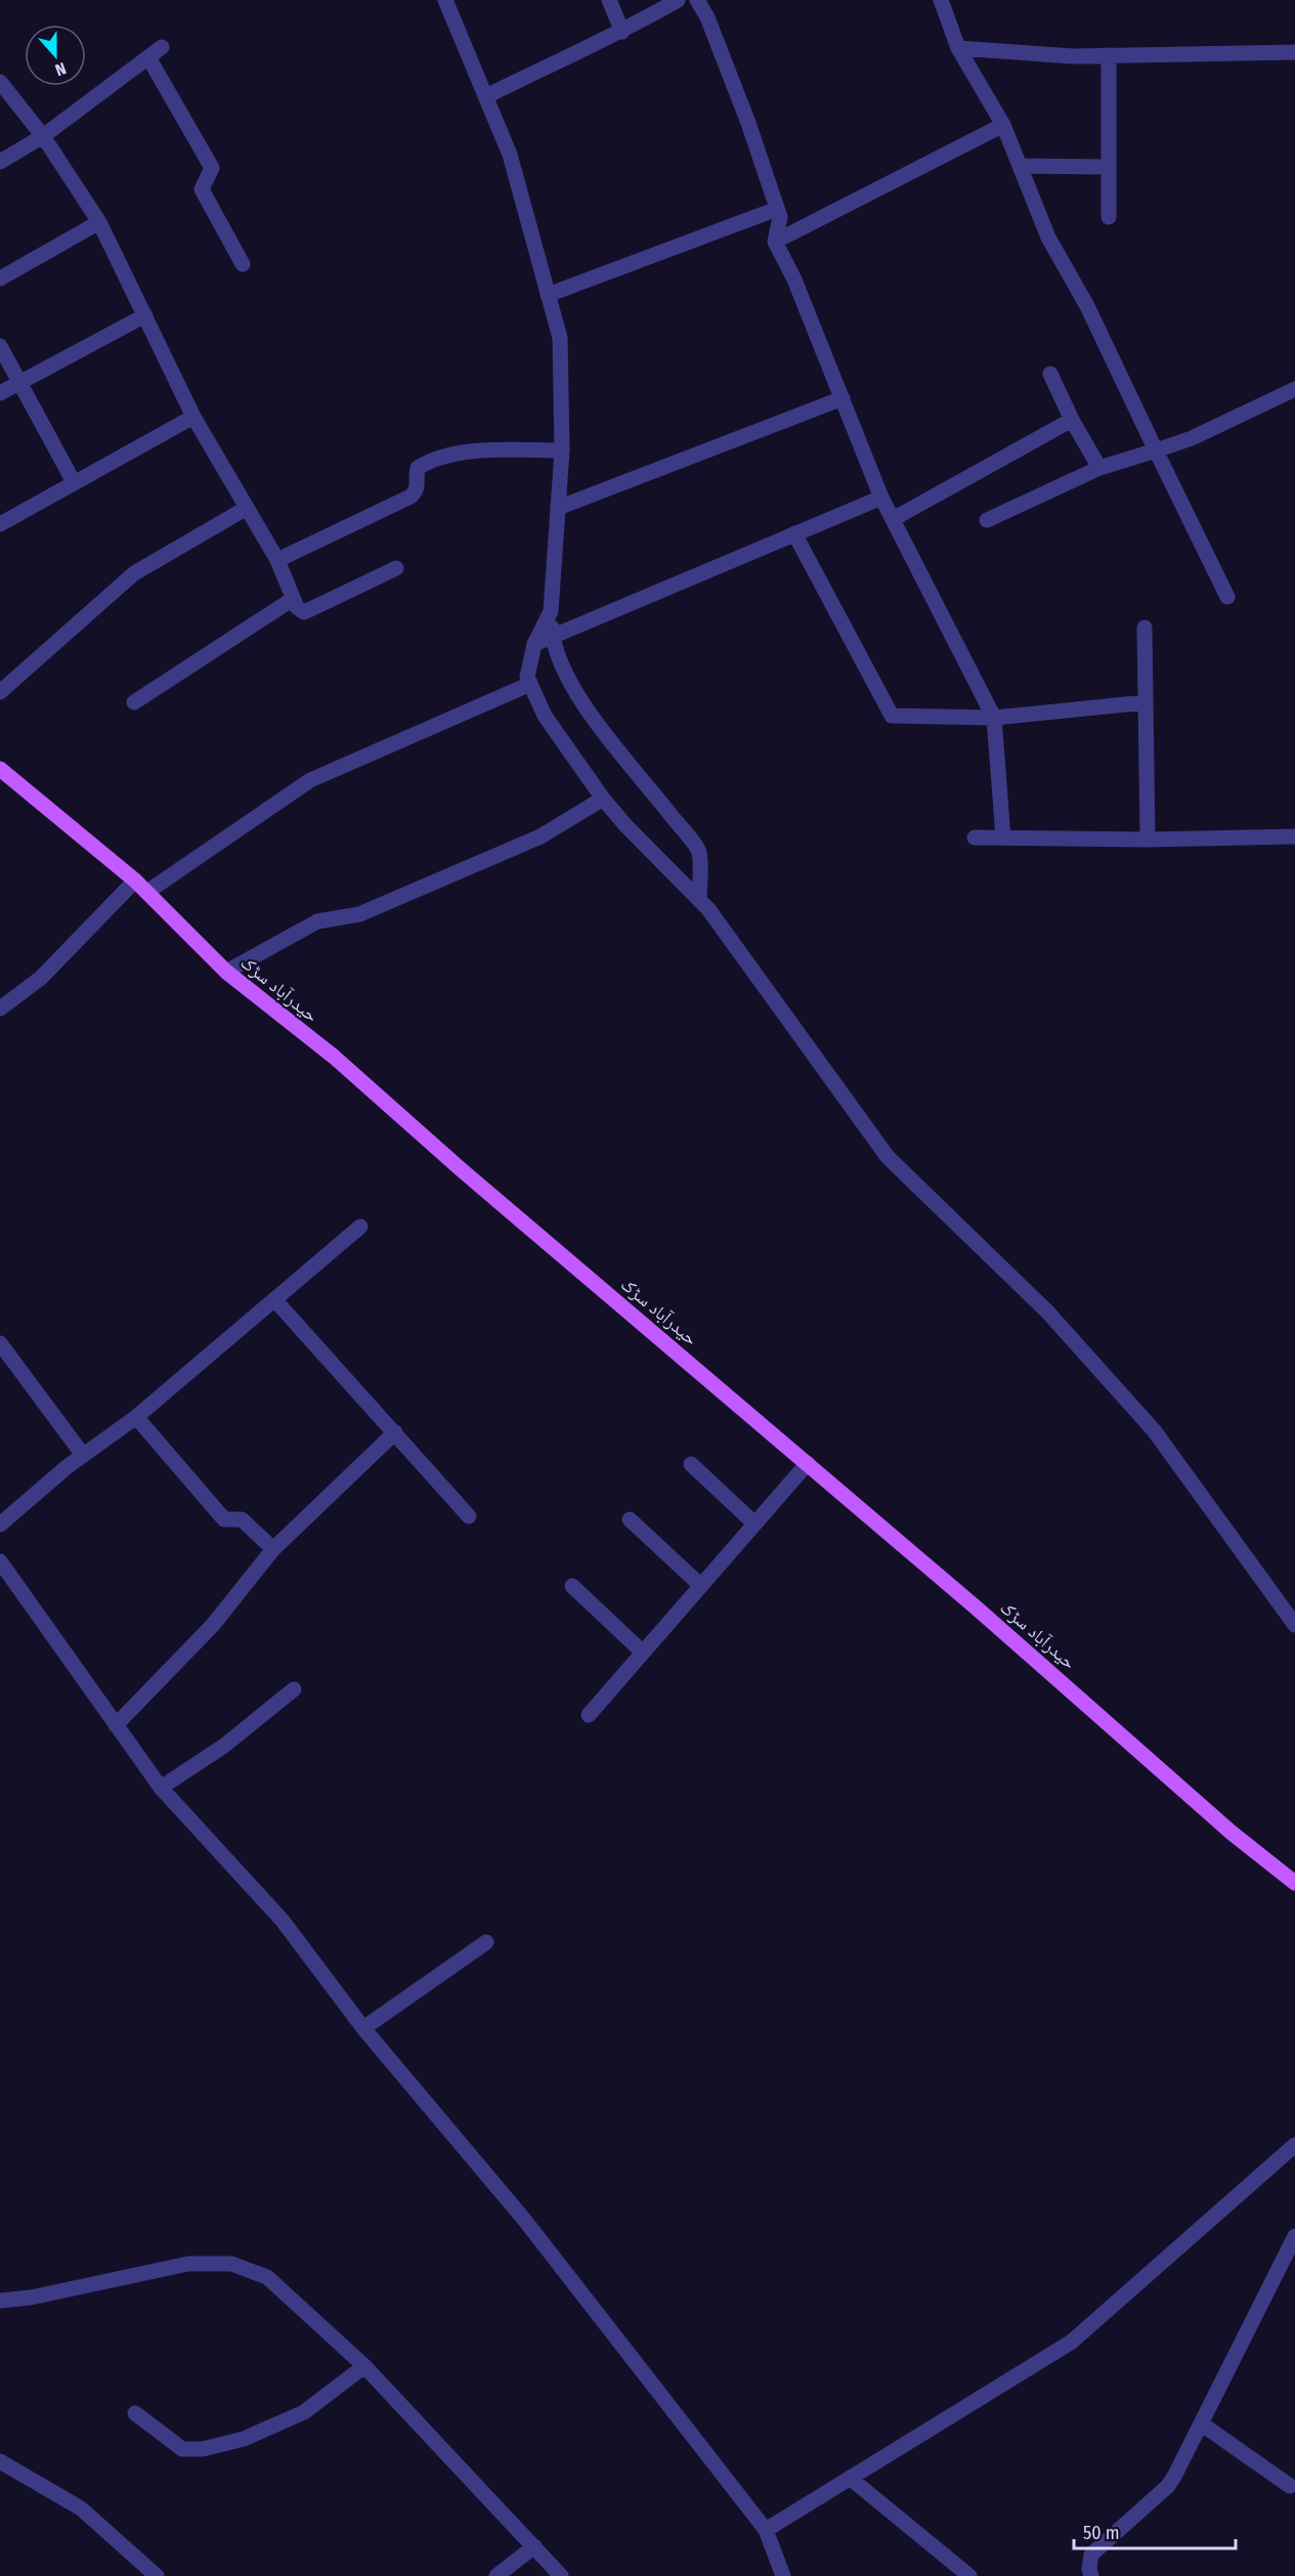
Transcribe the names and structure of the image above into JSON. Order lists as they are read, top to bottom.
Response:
{
  "streets": {
    "main road": ["حیدرآباد سڑک"]
  },
  "scale_bar": "50 m",
  "north": "bottom"
}
